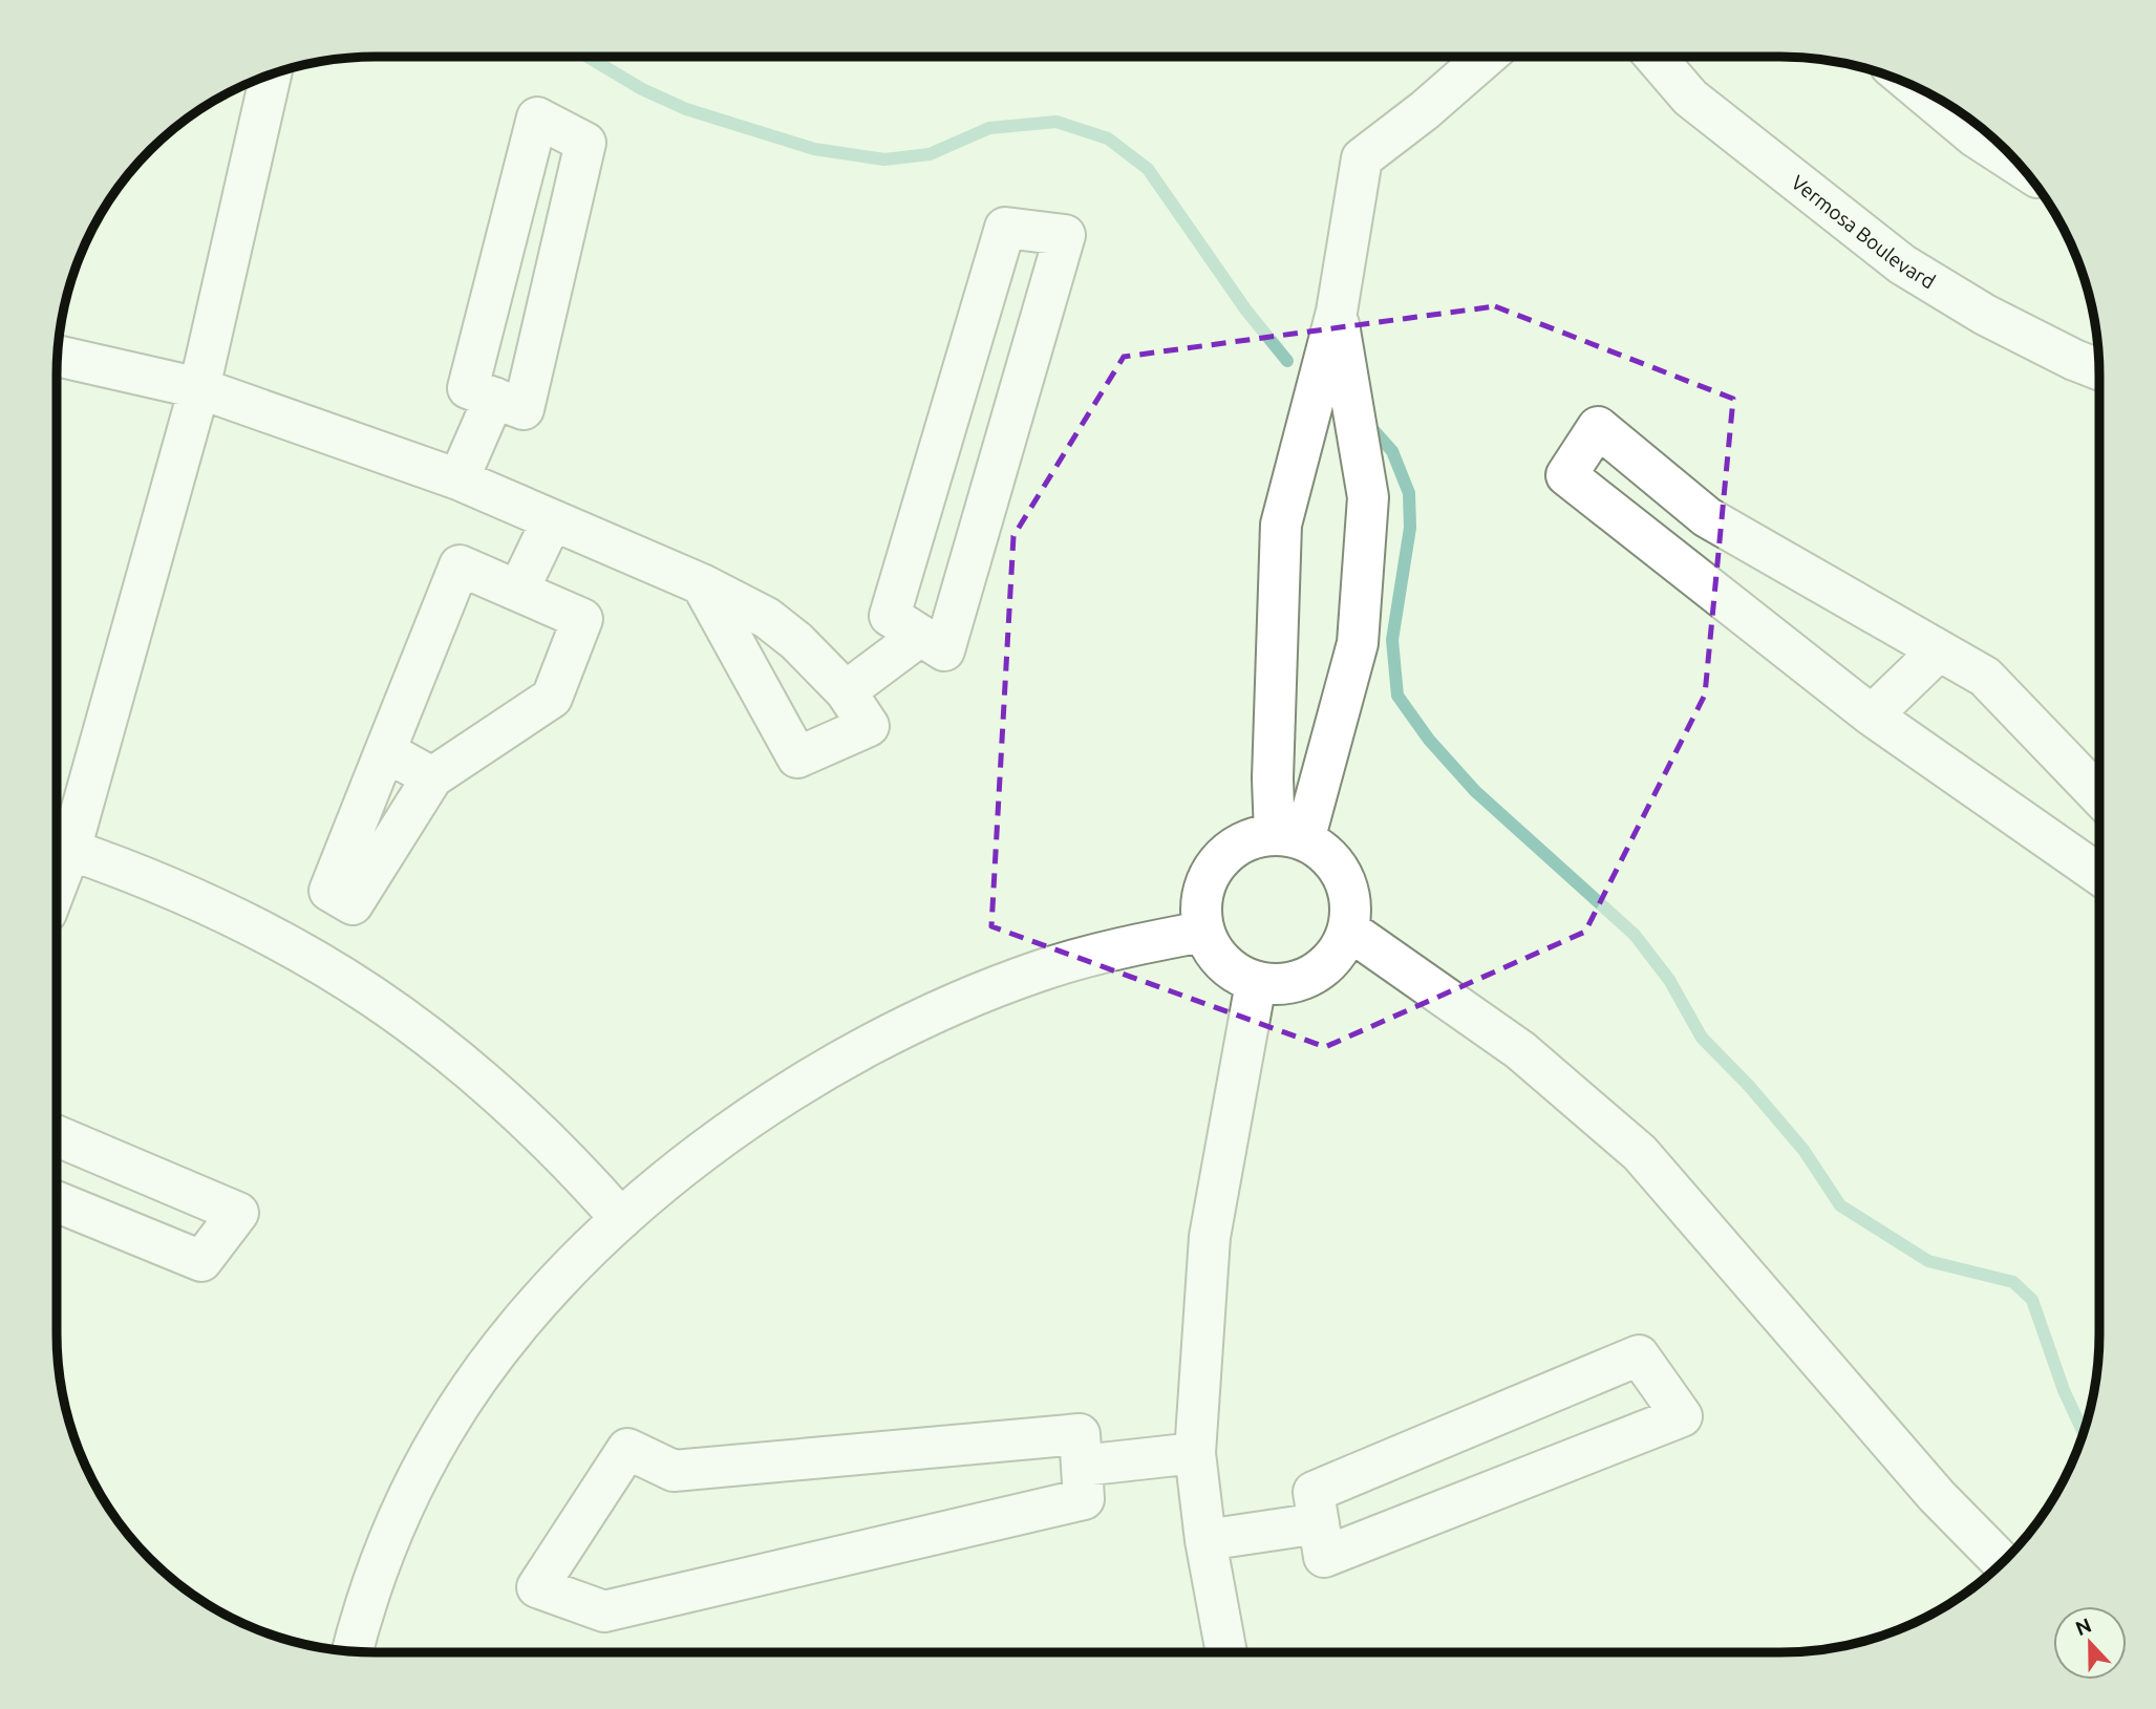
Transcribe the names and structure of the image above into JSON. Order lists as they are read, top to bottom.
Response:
{
  "streets": {
    "street": ["Vermosa Boulevard"]
  },
  "north": "top"
}
